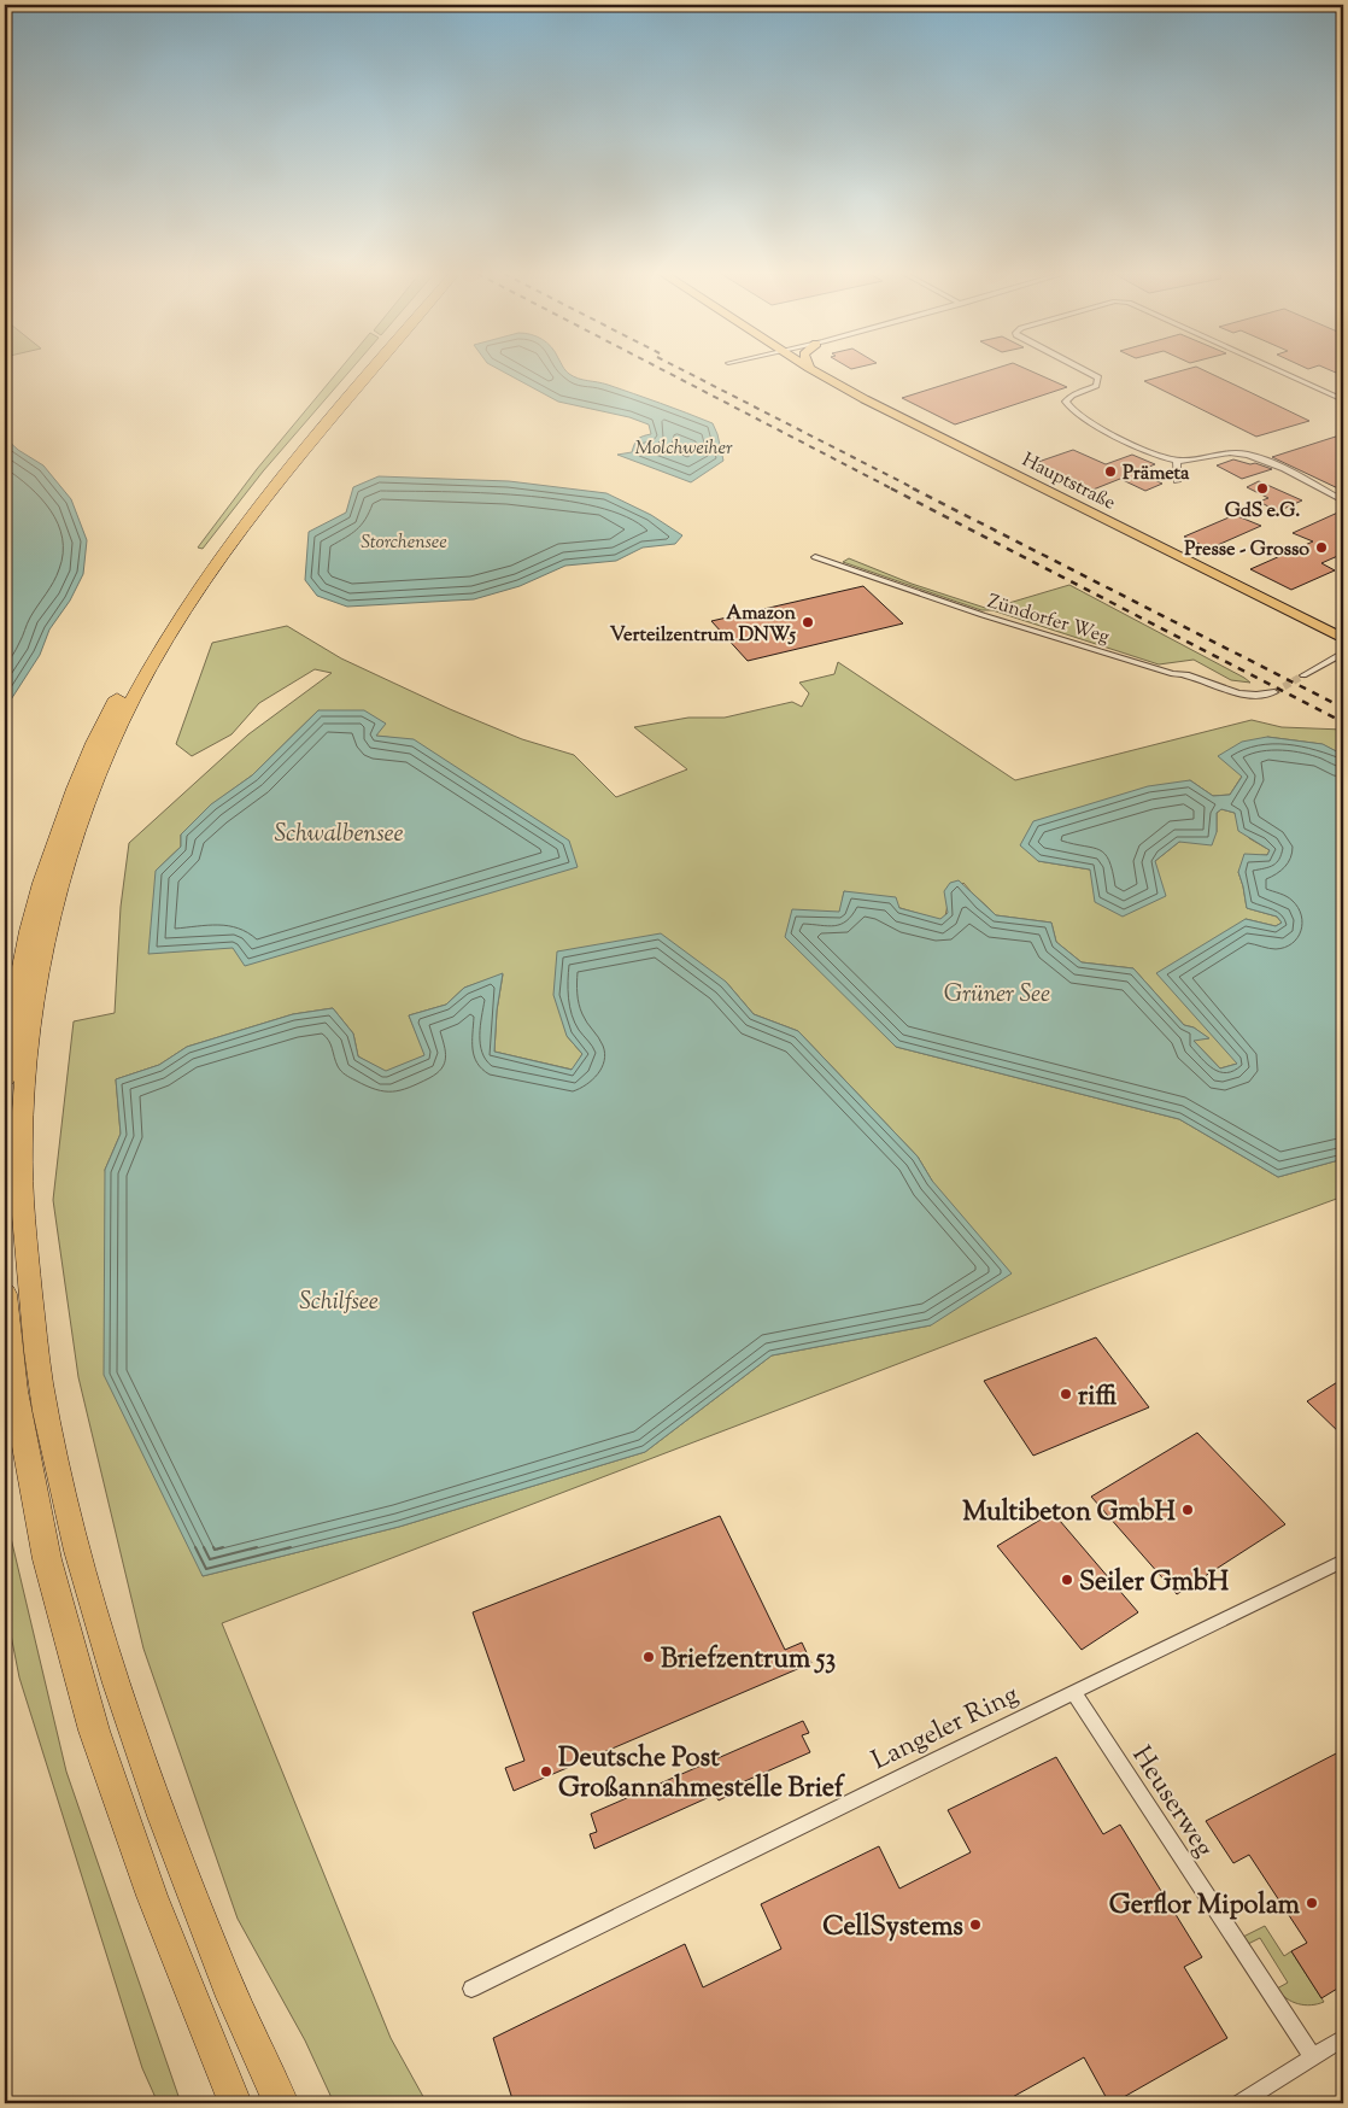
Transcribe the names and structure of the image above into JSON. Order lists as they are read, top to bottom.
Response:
{
  "streets": {
    "main road": ["Hauptstraße"],
    "street": ["Zündorfer Weg", "Langeler Ring", "Heuserweg"]
  },
  "crossings": [
    ["Langeler Ring", "Heuserweg"]
  ],
  "water": [
    "Molchweiher",
    "Storchensee",
    "Schwalbensee",
    "Grüner See",
    "Schilfsee"
  ],
  "places": [
    "Prämeta",
    "GdS e.G.",
    "Presse - Grosso",
    "Amazon Verteilzentrum DNW5",
    "riffi",
    "Multibeton GmbH",
    "Seiler GmbH",
    "Briefzentrum 53",
    "Deutsche Post Großannahmestelle Brief",
    "Gerflor Mipolam",
    "CellSystems"
  ]
}
